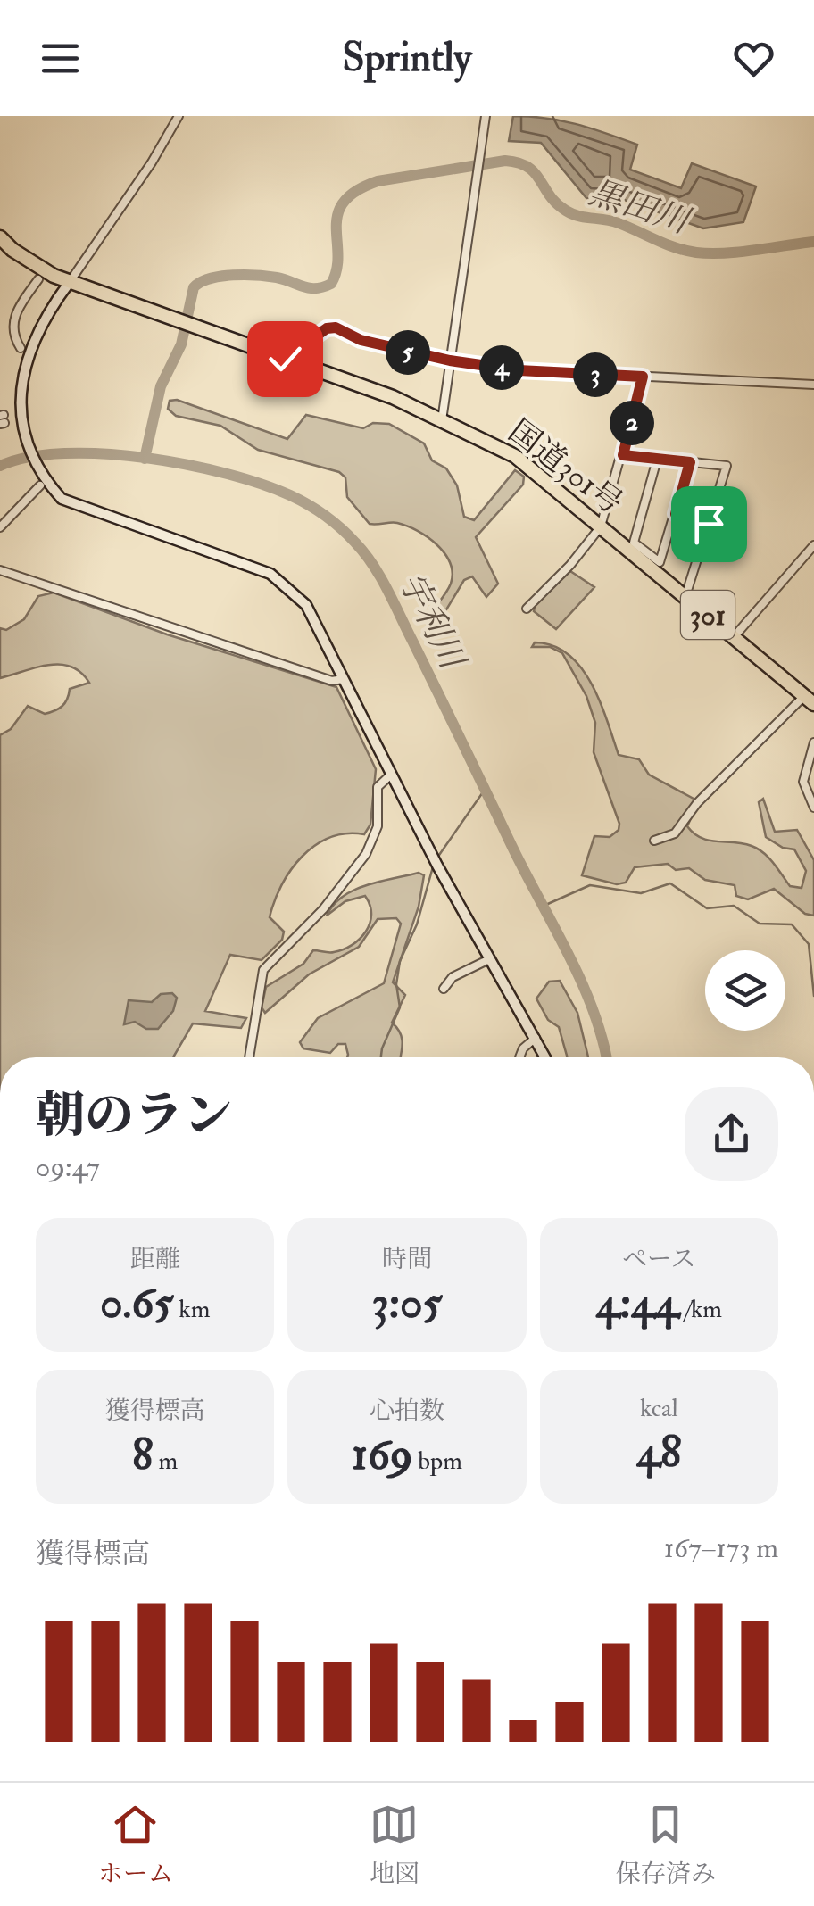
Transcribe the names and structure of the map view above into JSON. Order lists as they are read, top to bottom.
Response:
{
  "streets": {
    "highway": ["国道301号", "301"]
  },
  "water": ["黒田川", "宇利川"],
  "page": {
    "header": "Sprintly",
    "pins": [
      "5",
      "4",
      "3",
      "2"
    ],
    "heading": ["朝のラン", "09:47"],
    "stats": [
      ["距離", "0.65 km"],
      ["時間", "3:05"],
      ["ペース", "4:44 /km"],
      ["獲得標高", "8 m"],
      ["心拍数", "169 bpm"],
      ["kcal", "48"]
    ],
    "chart": ["獲得標高", "167–173 m"],
    "tabs": ["ホーム", "地図", "保存済み"]
  }
}
